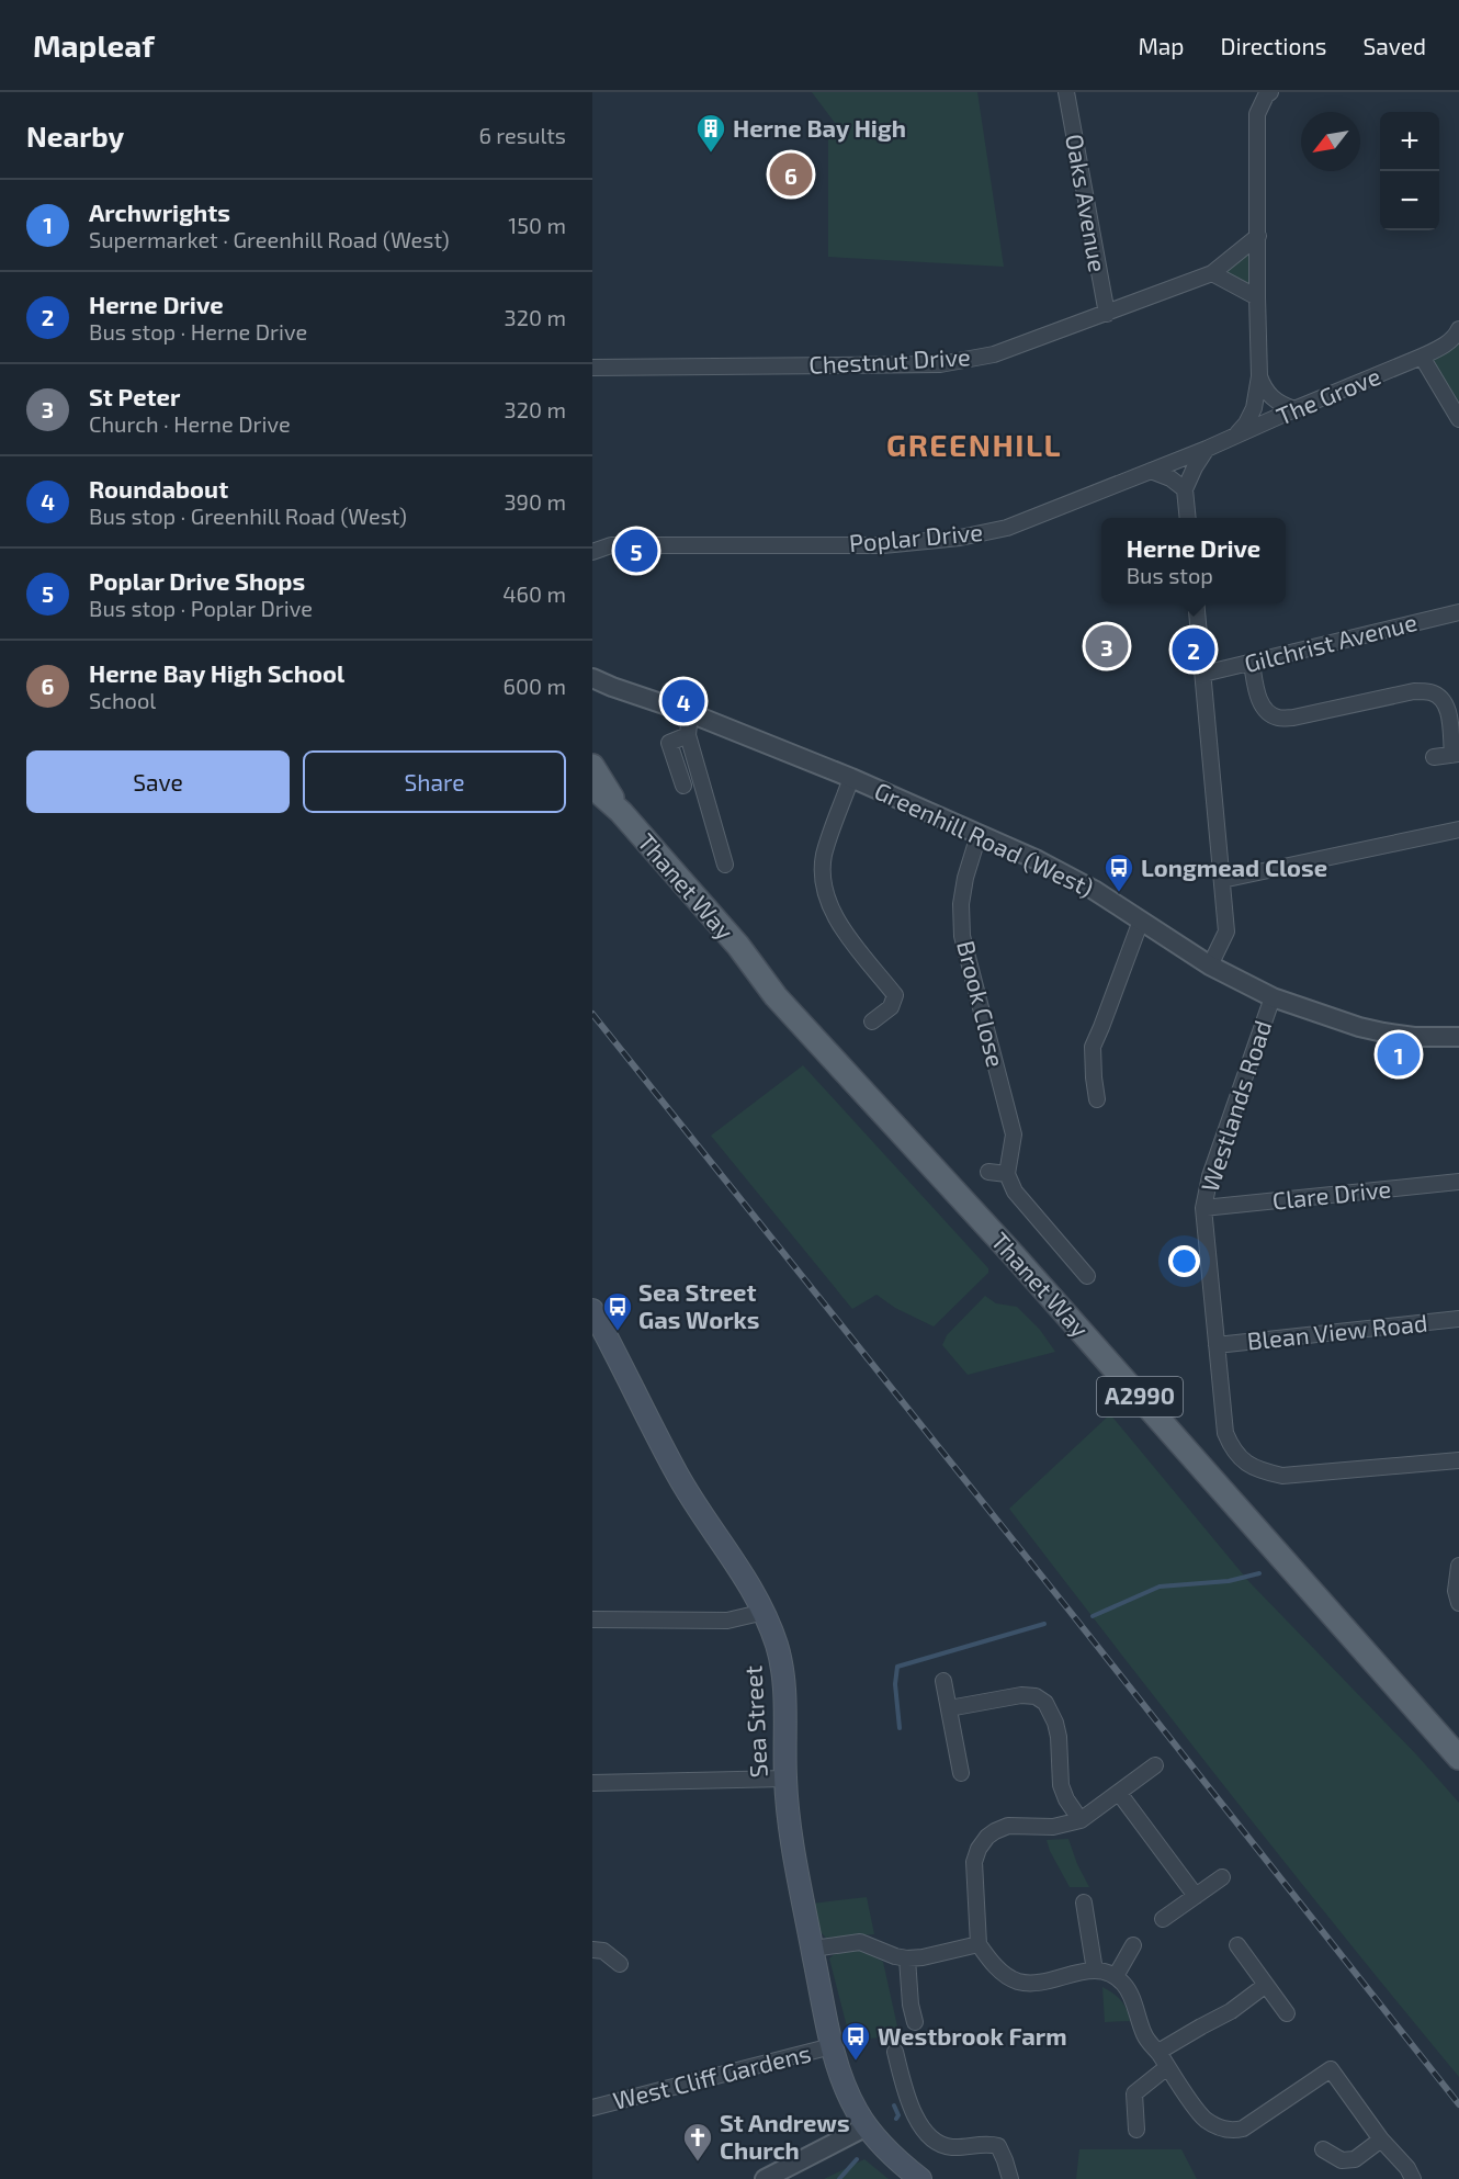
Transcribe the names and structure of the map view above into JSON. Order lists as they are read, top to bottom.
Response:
{
  "streets": {
    "main road": ["Thanet Way", "A2990", "Sea Street"],
    "street": [
      "Oaks Avenue",
      "Chestnut Drive",
      "The Grove",
      "Poplar Drive",
      "Gilchrist Avenue",
      "Greenhill Road (West)",
      "Brook Close",
      "Westlands Road",
      "Clare Drive",
      "Blean View Road",
      "West Cliff Gardens"
    ]
  },
  "crossings": [
    ["Oaks Avenue", "Chestnut Drive"],
    ["The Grove", "Poplar Drive"],
    ["Greenhill Road (West)", "Brook Close"],
    ["Greenhill Road (West)", "Westlands Road"],
    ["Thanet Way", "A2990"],
    ["Westlands Road", "Clare Drive"],
    ["Westlands Road", "Blean View Road"],
    ["Sea Street", "West Cliff Gardens"]
  ],
  "districts": ["GREENHILL"],
  "places": {
    "building": ["Herne Bay High"],
    "bus stop": ["Longmead Close", "Sea Street Gas Works", "Westbrook Farm"],
    "church": ["St Andrews Church"]
  },
  "north": "bottom left",
  "page": {
    "header": "Mapleaf",
    "nav": ["Map", "Directions", "Saved"],
    "heading": ["Nearby", "6 results"],
    "map_buttons": ["+", "−"],
    "pins": [
      "6",
      "5",
      "3",
      "2",
      "4",
      "1"
    ],
    "list": [
      {
        "mark": "1",
        "name": "Archwrights",
        "note": "Supermarket · Greenhill Road (West)",
        "value": "150 m"
      },
      {
        "mark": "2",
        "name": "Herne Drive",
        "note": "Bus stop · Herne Drive",
        "value": "320 m"
      },
      {
        "mark": "3",
        "name": "St Peter",
        "note": "Church · Herne Drive",
        "value": "320 m"
      },
      {
        "mark": "4",
        "name": "Roundabout",
        "note": "Bus stop · Greenhill Road (West)",
        "value": "390 m"
      },
      {
        "mark": "5",
        "name": "Poplar Drive Shops",
        "note": "Bus stop · Poplar Drive",
        "value": "460 m"
      },
      {
        "mark": "6",
        "name": "Herne Bay High School",
        "note": "School",
        "value": "600 m"
      }
    ],
    "popup": ["Herne Drive", "Bus stop"],
    "buttons": ["Save", "Share"]
  }
}
